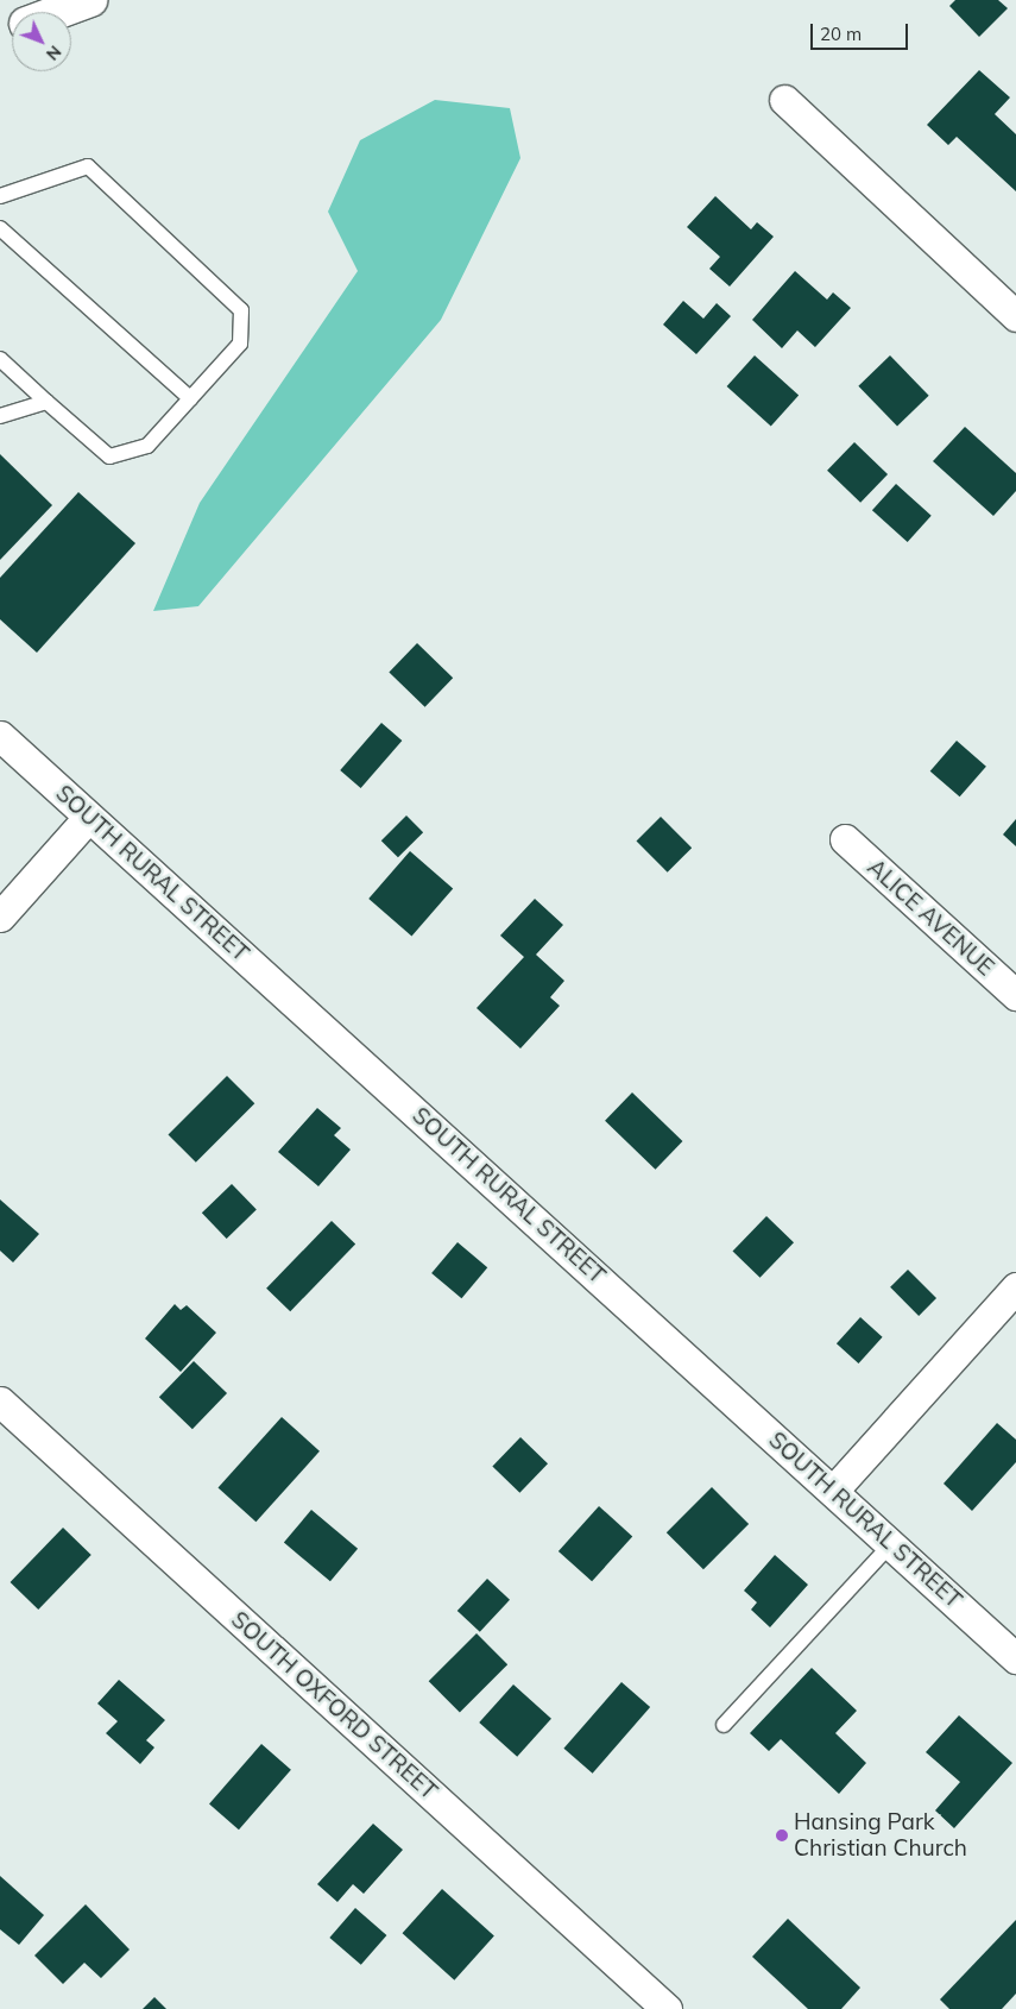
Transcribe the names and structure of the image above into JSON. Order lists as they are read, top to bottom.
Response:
{
  "streets": {
    "street": ["SOUTH RURAL STREET", "ALICE AVENUE", "SOUTH OXFORD STREET"]
  },
  "places": ["Hansing Park Christian Church"],
  "scale_bar": "20 m",
  "north": "bottom right"
}
